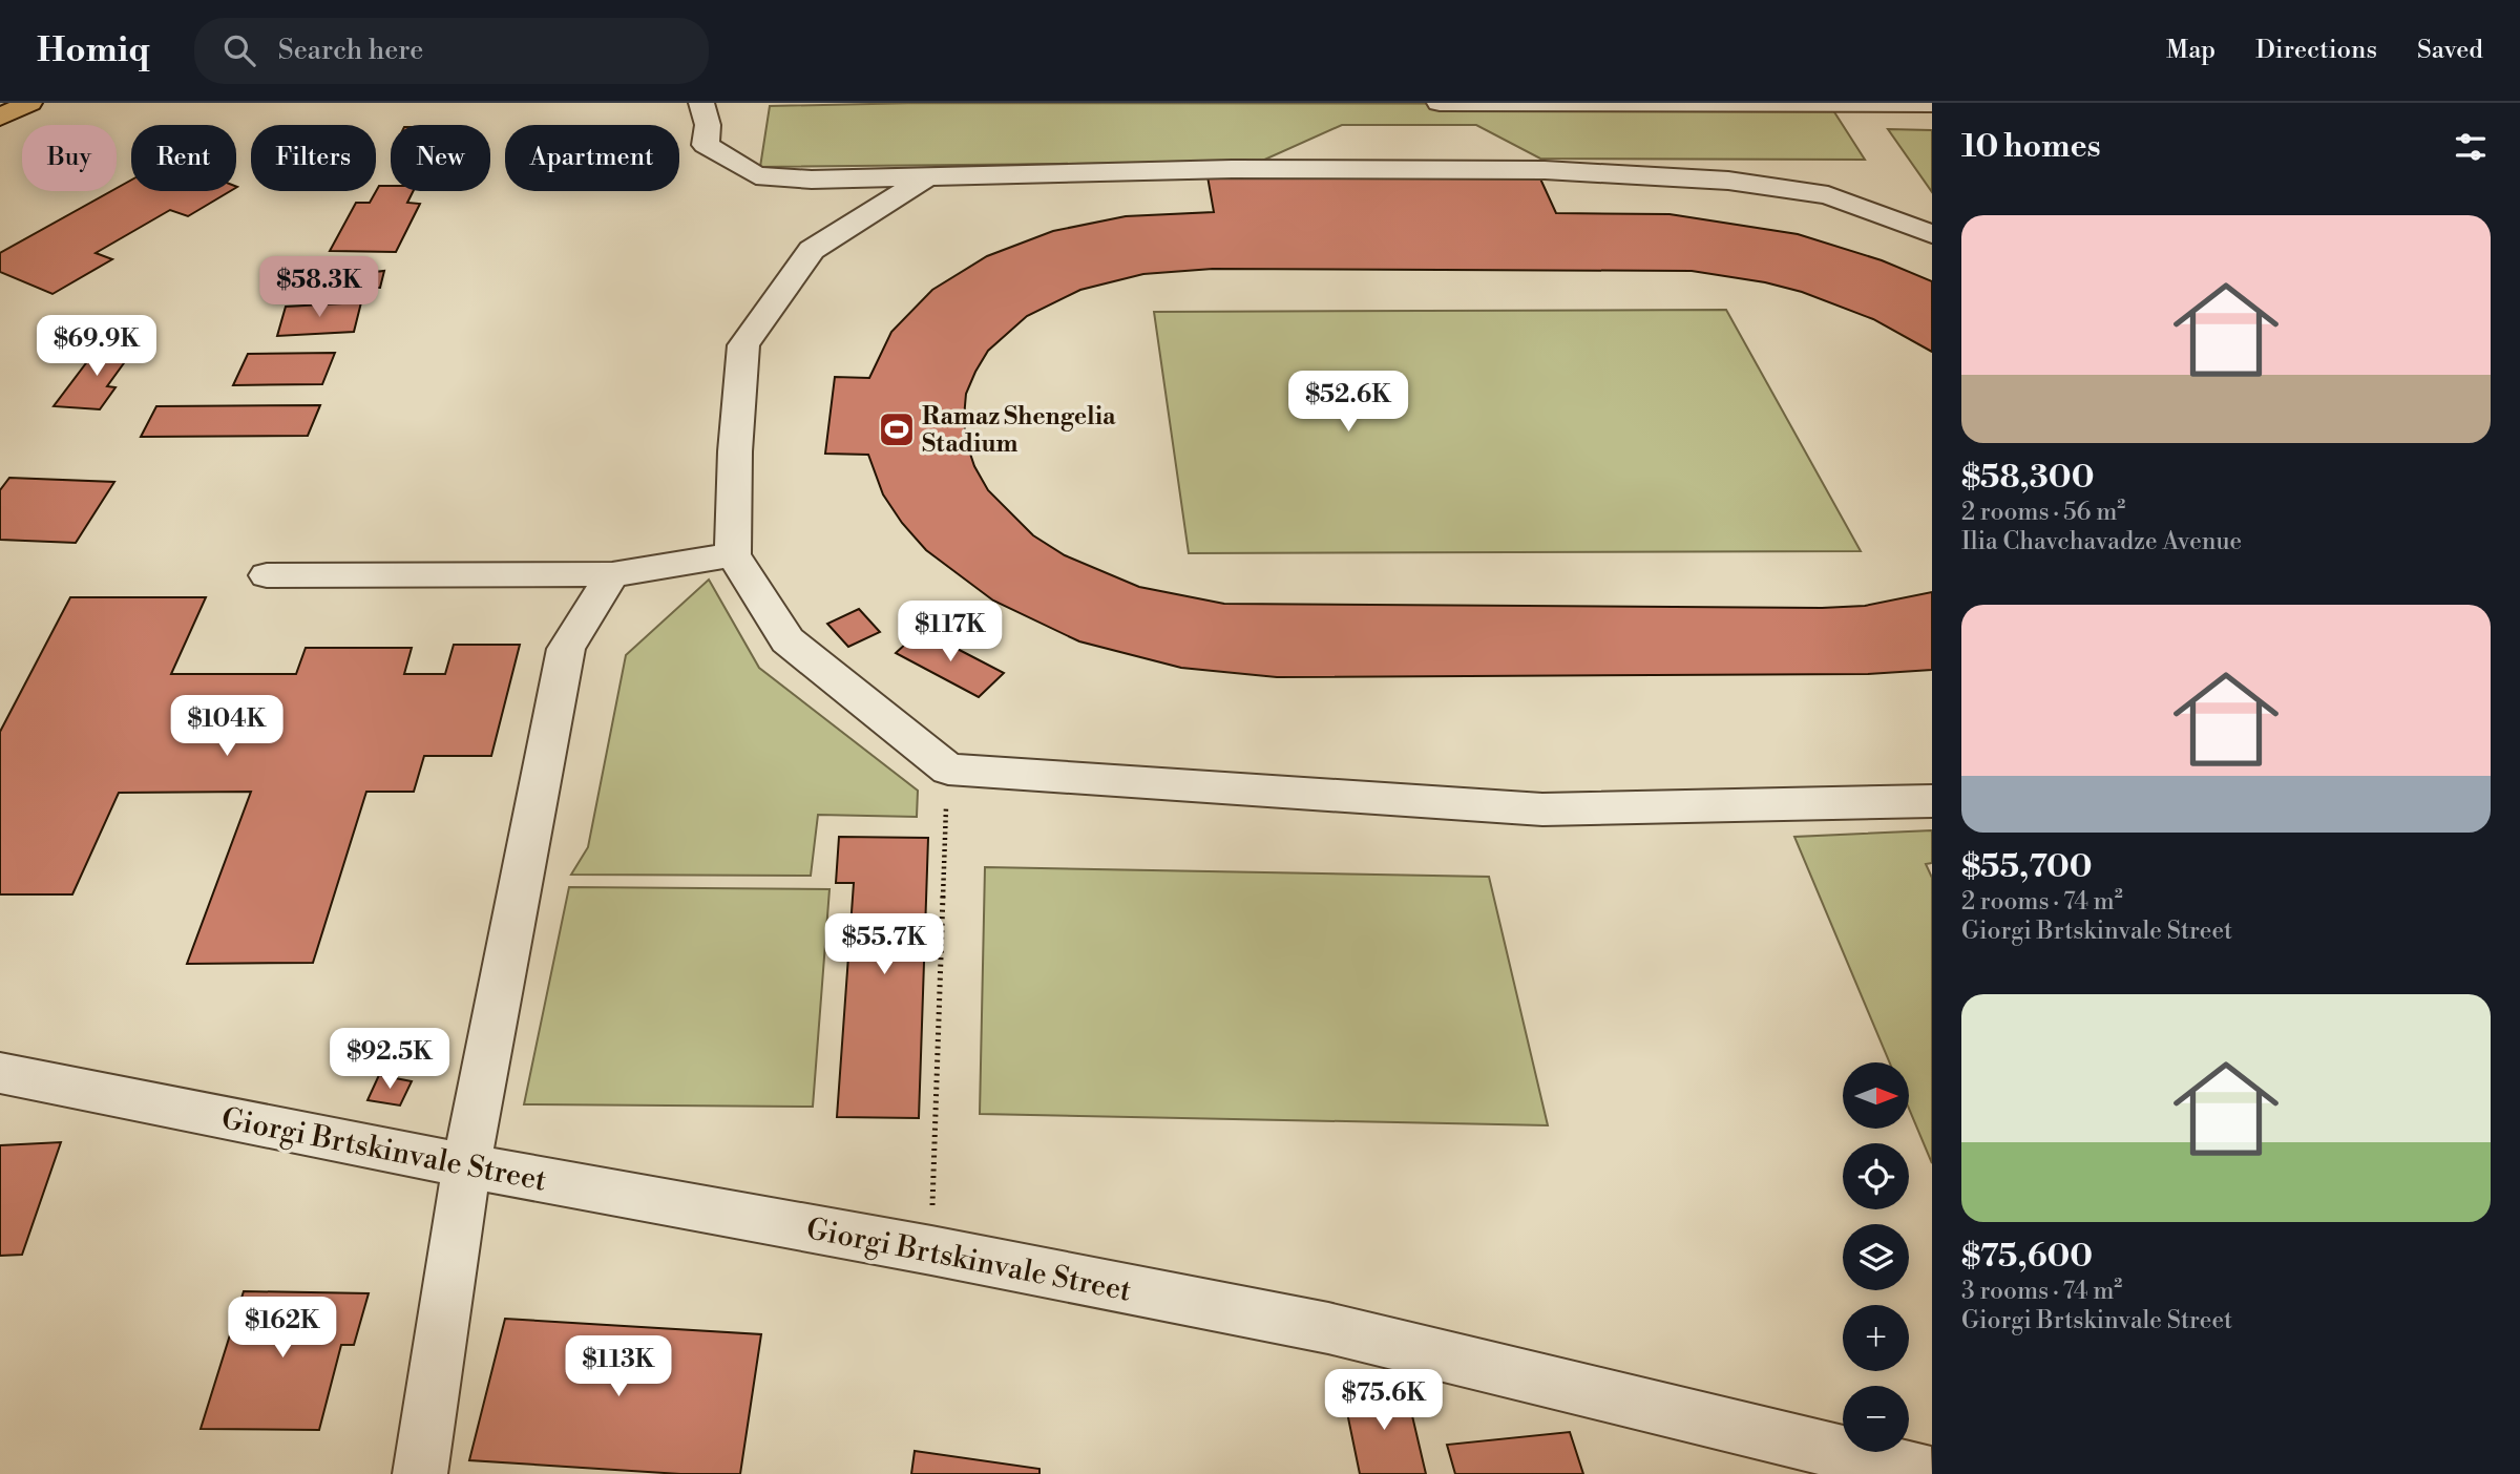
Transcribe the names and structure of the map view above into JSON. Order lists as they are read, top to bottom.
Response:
{
  "streets": {
    "street": ["Giorgi Brtskinvale Street"]
  },
  "places": {
    "sports": ["Ramaz Shengelia Stadium"]
  },
  "north": "right",
  "page": {
    "header": "Homiq",
    "search": "Search here",
    "nav": ["Map", "Directions", "Saved"],
    "heading": "10 homes",
    "chip": [
      "Buy",
      "Rent",
      "Filters",
      "New",
      "Apartment"
    ],
    "list": [
      {
        "name": "$58,300",
        "note": "2 rooms · 56 m² · Ilia Chavchavadze Avenue"
      },
      {
        "name": "$55,700",
        "note": "2 rooms · 74 m² · Giorgi Brtskinvale Street"
      },
      {
        "name": "$75,600",
        "note": "3 rooms · 74 m² · Giorgi Brtskinvale Street"
      }
    ],
    "price": [
      "$58.3K",
      "$69.9K",
      "$52.6K",
      "$117K",
      "$104K",
      "$55.7K",
      "$92.5K",
      "$162K",
      "$113K",
      "$75.6K"
    ],
    "map_buttons": ["+", "−"]
  }
}
